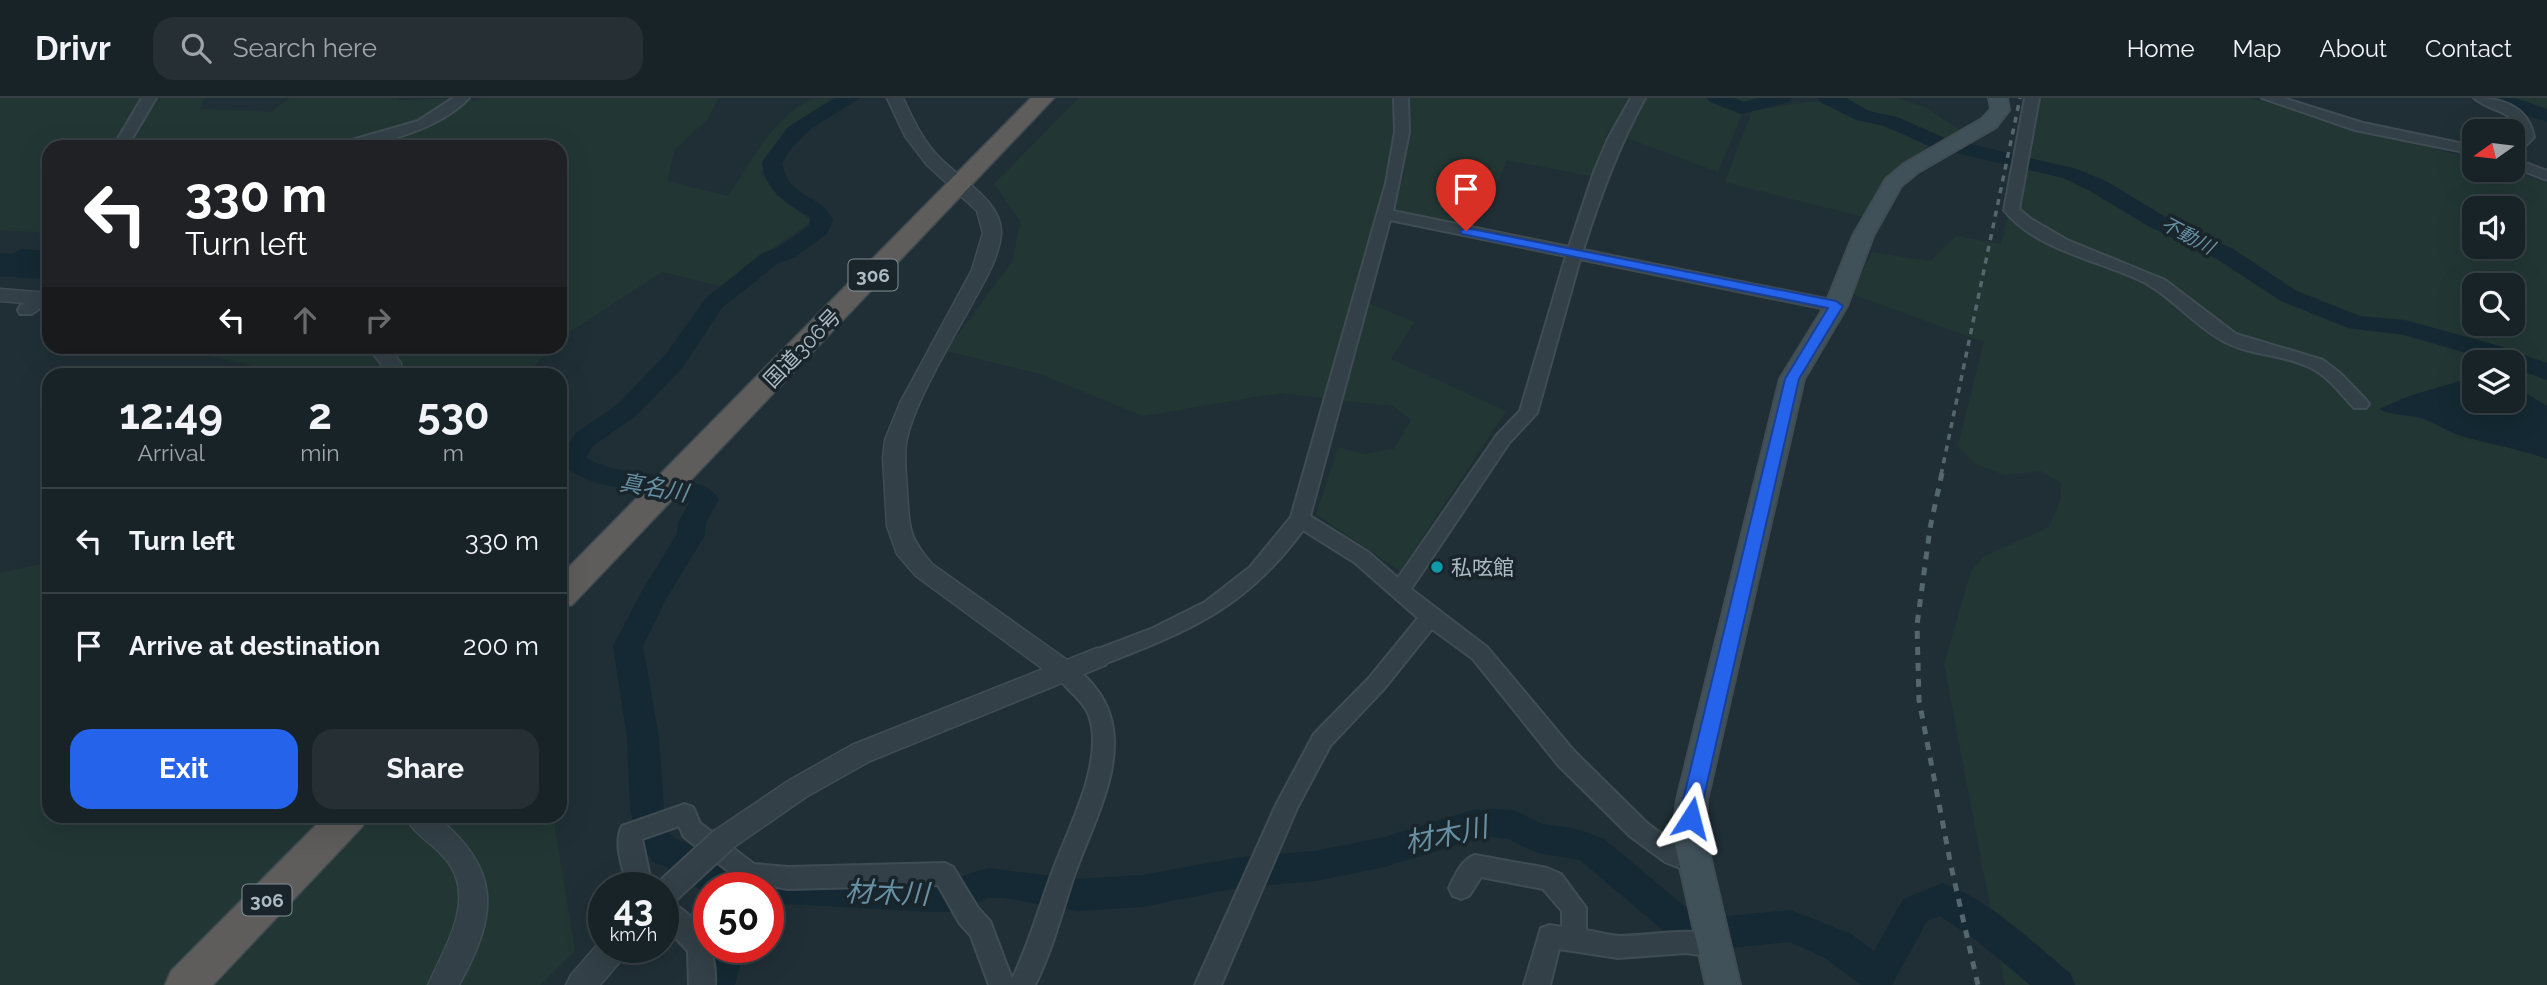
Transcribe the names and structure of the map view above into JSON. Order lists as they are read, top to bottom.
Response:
{
  "streets": {
    "highway": ["306", "国道306号"]
  },
  "water": ["不動川", "真名川", "材木川"],
  "places": ["私呟館"],
  "north": "left",
  "page": {
    "header": "Drivr",
    "search": "Search here",
    "nav": [
      "Home",
      "Map",
      "About",
      "Contact"
    ],
    "turn": ["330 m", "Turn left"],
    "eta": [
      "12:49",
      "Arrival",
      "2",
      "min",
      "530",
      "m"
    ],
    "list": [
      {
        "name": "Turn left",
        "value": "330 m"
      },
      {
        "name": "Arrive at destination",
        "value": "200 m"
      }
    ],
    "buttons": ["Exit", "Share"],
    "speed": "43 km/h",
    "limit": "50"
  }
}
